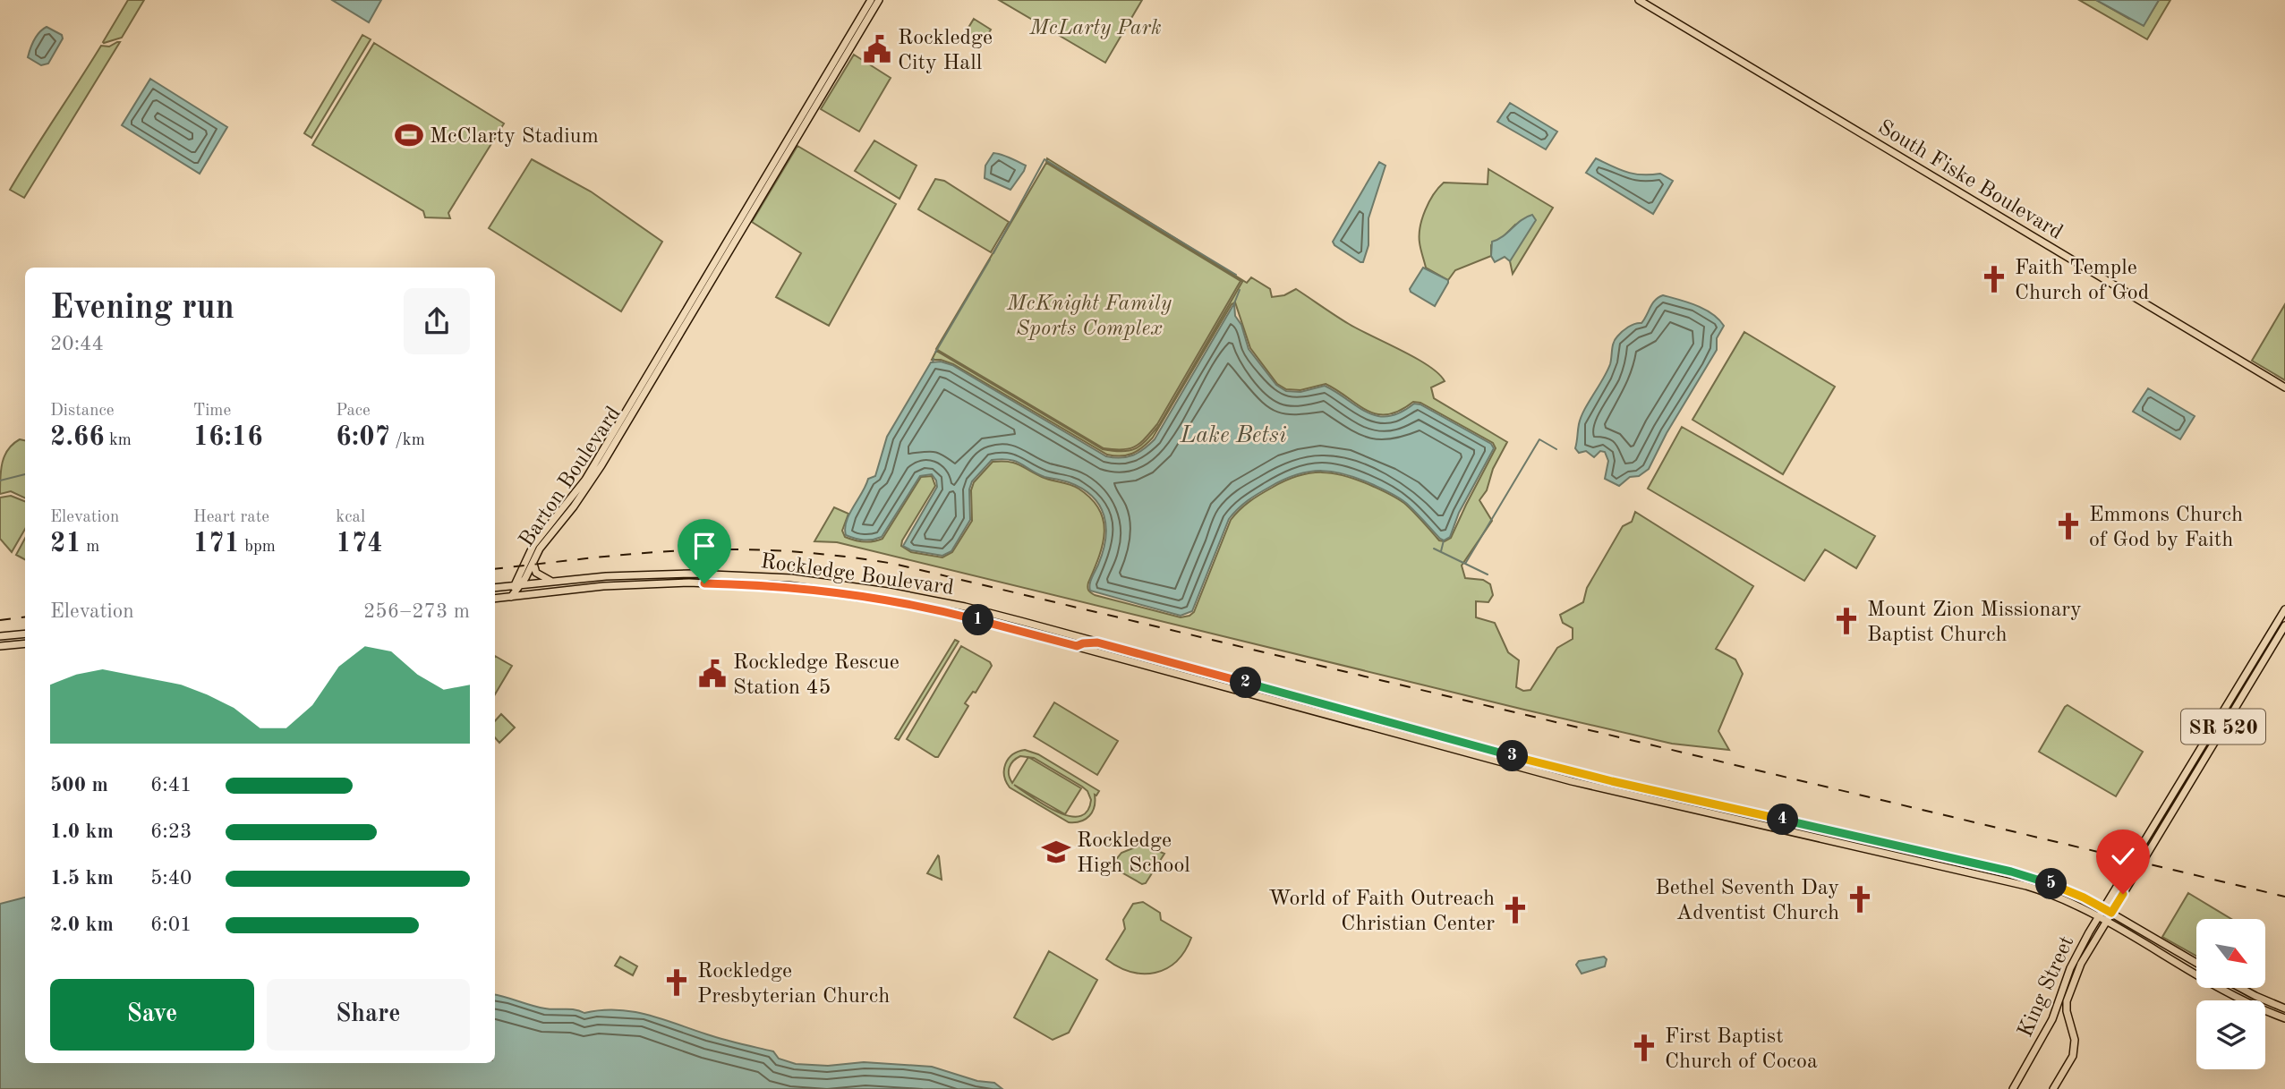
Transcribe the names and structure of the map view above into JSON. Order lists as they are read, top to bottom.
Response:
{
  "streets": {
    "main road": [
      "South Fiske Boulevard",
      "Barton Boulevard",
      "Rockledge Boulevard",
      "SR 520",
      "King Street"
    ]
  },
  "crossings": [
    ["Barton Boulevard", "Rockledge Boulevard"],
    ["Rockledge Boulevard", "King Street"]
  ],
  "water": ["Lake Betsi"],
  "parks": ["McLarty Park", "McKnight Family Sports Complex"],
  "places": {
    "public building": ["Rockledge City Hall", "Rockledge Rescue Station 45"],
    "sports": ["McClarty Stadium"],
    "church": [
      "Faith Temple Church of God",
      "Emmons Church of God by Faith",
      "Mount Zion Missionary Baptist Church",
      "Bethel Seventh Day Adventist Church",
      "World of Faith Outreach Christian Center",
      "Rockledge Presbyterian Church",
      "First Baptist Church of Cocoa"
    ],
    "school or university": ["Rockledge High School"]
  },
  "north": "bottom right",
  "page": {
    "heading": ["Evening run", "20:44"],
    "stats": [
      ["Distance", "2.66 km"],
      ["Time", "16:16"],
      ["Pace", "6:07 /km"],
      ["Elevation", "21 m"],
      ["Heart rate", "171 bpm"],
      ["kcal", "174"]
    ],
    "chart": ["Elevation", "256–273 m"],
    "pins": [
      "1",
      "2",
      "3",
      "4",
      "5"
    ],
    "list": [
      {
        "name": "500 m",
        "note": "6:41"
      },
      {
        "name": "1.0 km",
        "note": "6:23"
      },
      {
        "name": "1.5 km",
        "note": "5:40"
      },
      {
        "name": "2.0 km",
        "note": "6:01"
      }
    ],
    "buttons": ["Save", "Share"]
  }
}
